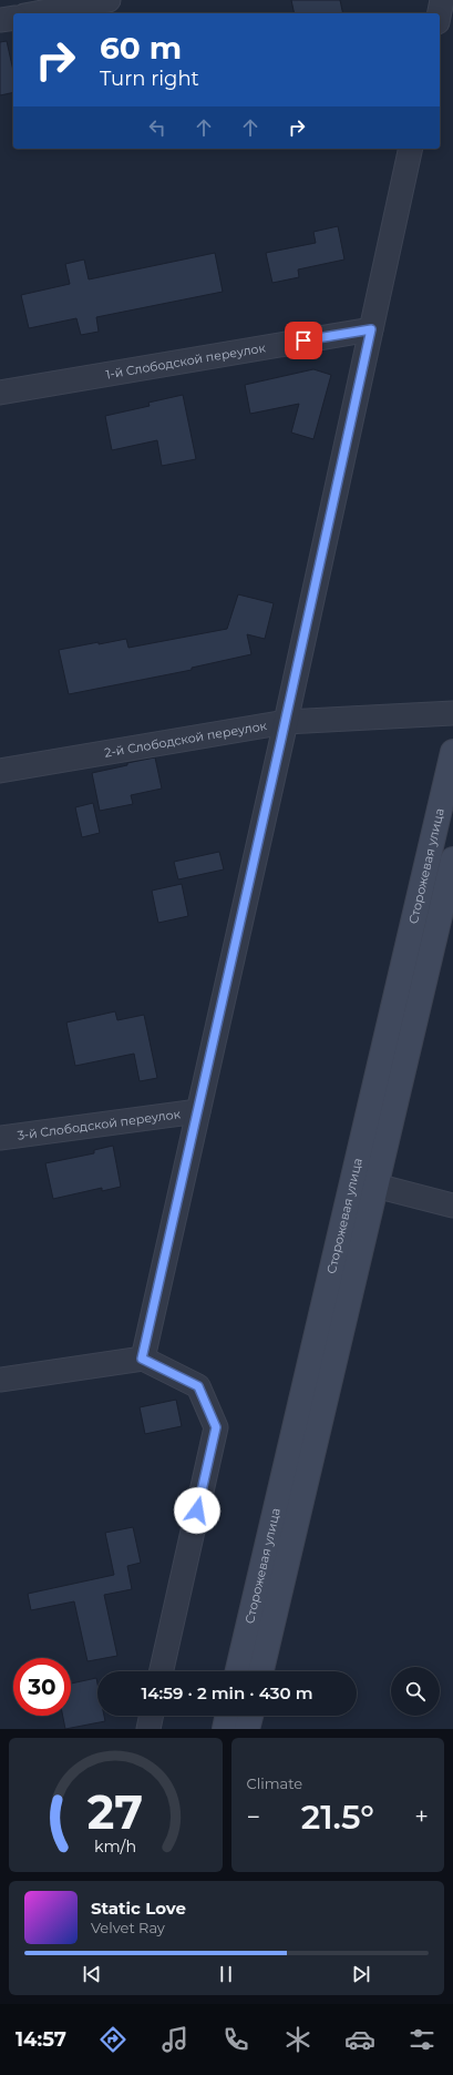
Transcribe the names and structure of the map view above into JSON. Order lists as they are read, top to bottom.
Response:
{
  "streets": {
    "main road": ["Сторожевая улица"],
    "street": ["1-й Слободской переулок", "2-й Слободской переулок", "3-й Слободской переулок"]
  },
  "page": {
    "turn": ["60 m", "Turn right"],
    "limit": "30",
    "trip": "14:59 · 2 min · 430 m",
    "tile": "Climate",
    "heat": ["−", "21.5°", "+"],
    "song": ["Static Love", "Velvet Ray"],
    "tabs": "14:57",
    "gauge": ["27", "km/h"]
  }
}
